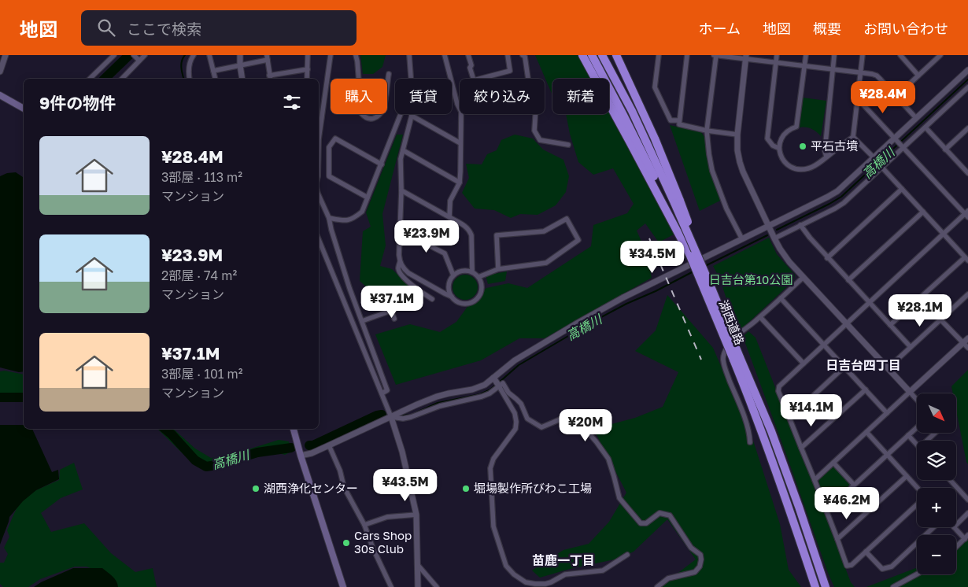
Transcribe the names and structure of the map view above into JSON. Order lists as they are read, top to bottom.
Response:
{
  "streets": {
    "highway": ["湖西道路"]
  },
  "districts": ["日吉台四丁目", "苗鹿一丁目"],
  "water": ["高橋川"],
  "parks": ["日吉台第10公園"],
  "places": [
    "平石古墳",
    "湖西浄化センター",
    "堀場製作所びわこ工場",
    "Cars Shop 30s Club"
  ],
  "north": "bottom right",
  "page": {
    "header": "地図",
    "search": "ここで検索",
    "nav": [
      "ホーム",
      "地図",
      "概要",
      "お問い合わせ"
    ],
    "chip": [
      "購入",
      "賃貸",
      "絞り込み",
      "新着"
    ],
    "heading": "9件の物件",
    "price": [
      "¥28.4M",
      "¥23.9M",
      "¥34.5M",
      "¥37.1M",
      "¥28.1M",
      "¥14.1M",
      "¥20M",
      "¥43.5M",
      "¥46.2M"
    ],
    "list": [
      {
        "name": "¥28.4M",
        "note": "3部屋 · 113 m² · マンション"
      },
      {
        "name": "¥23.9M",
        "note": "2部屋 · 74 m² · マンション"
      },
      {
        "name": "¥37.1M",
        "note": "3部屋 · 101 m² · マンション"
      }
    ],
    "map_buttons": ["+", "−"]
  }
}
